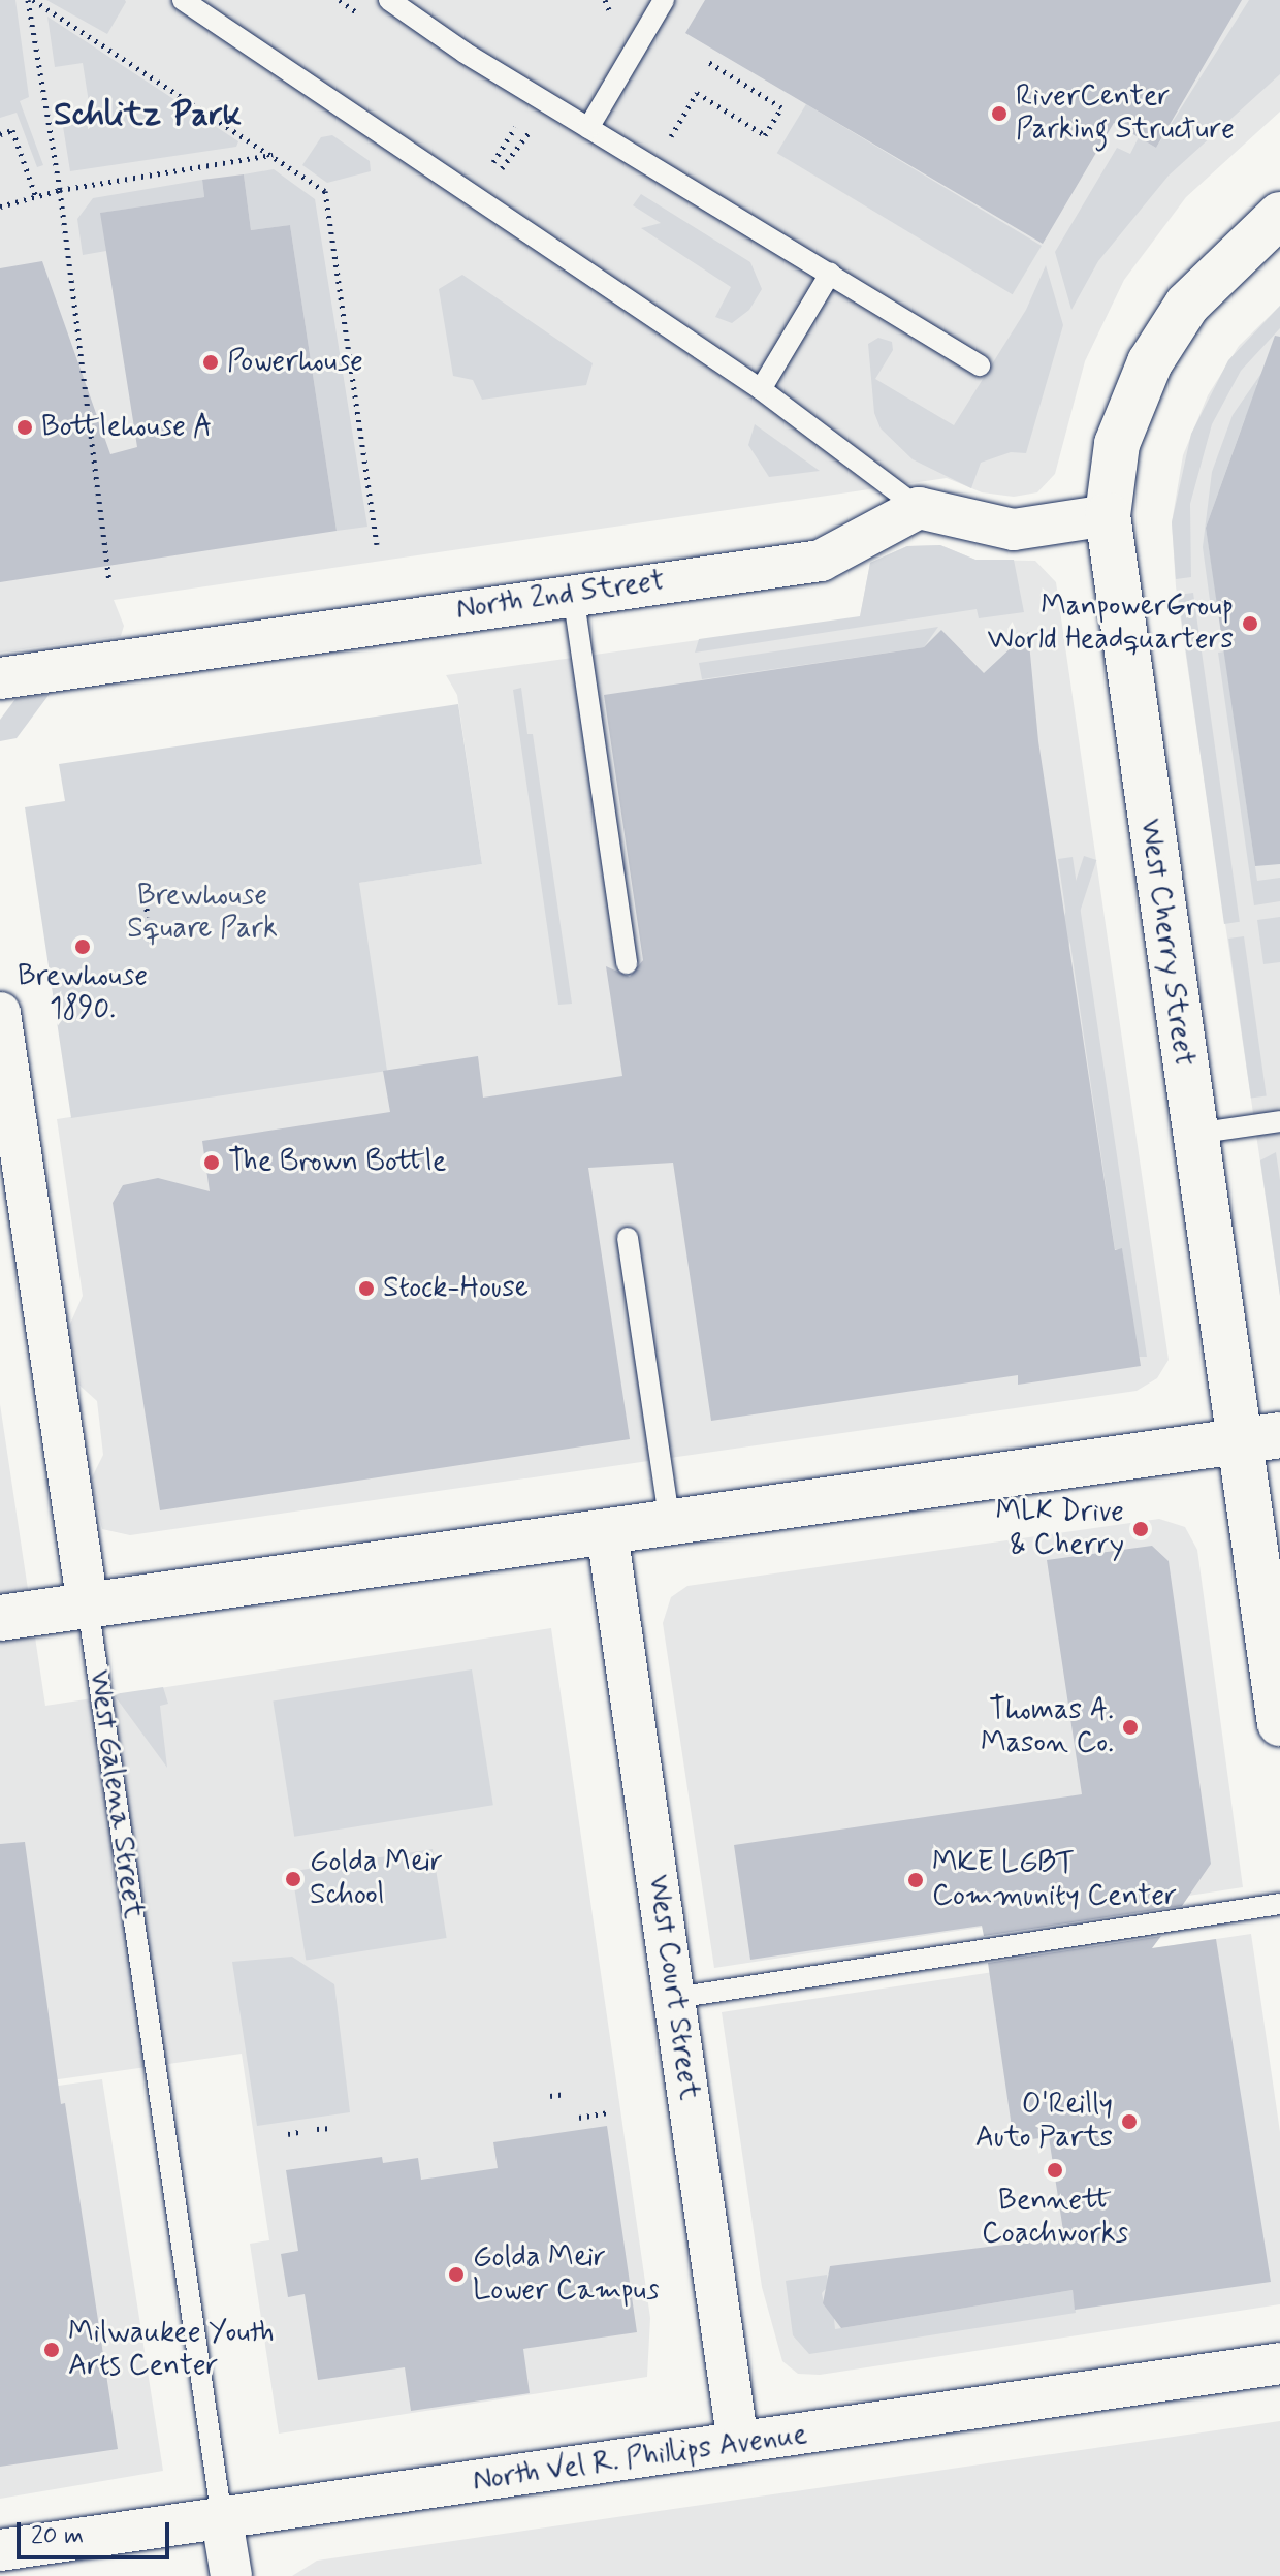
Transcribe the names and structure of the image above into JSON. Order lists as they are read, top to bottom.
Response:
{
  "streets": {
    "street": [
      "North 2nd Street",
      "West Cherry Street",
      "West Galena Street",
      "West Court Street",
      "North Vel R. Phillips Avenue"
    ]
  },
  "crossings": [
    ["West Galena Street", "North Vel R. Phillips Avenue"],
    ["West Court Street", "North Vel R. Phillips Avenue"]
  ],
  "districts": ["Schlitz Park"],
  "parks": ["Brewhouse Square Park"],
  "places": [
    "RiverCenter Parking Structure",
    "Powerhouse",
    "Bottlehouse A",
    "ManpowerGroup World Headquarters",
    "Brewhouse 1890.",
    "The Brown Bottle",
    "Stock-House",
    "MLK Drive & Cherry",
    "Thomas A. Mason Co.",
    "Golda Meir School",
    "MKE LGBT Community Center",
    "O'Reilly Auto Parts",
    "Bennett Coachworks",
    "Golda Meir Lower Campus",
    "Milwaukee Youth Arts Center"
  ],
  "scale_bar": "20 m"
}
